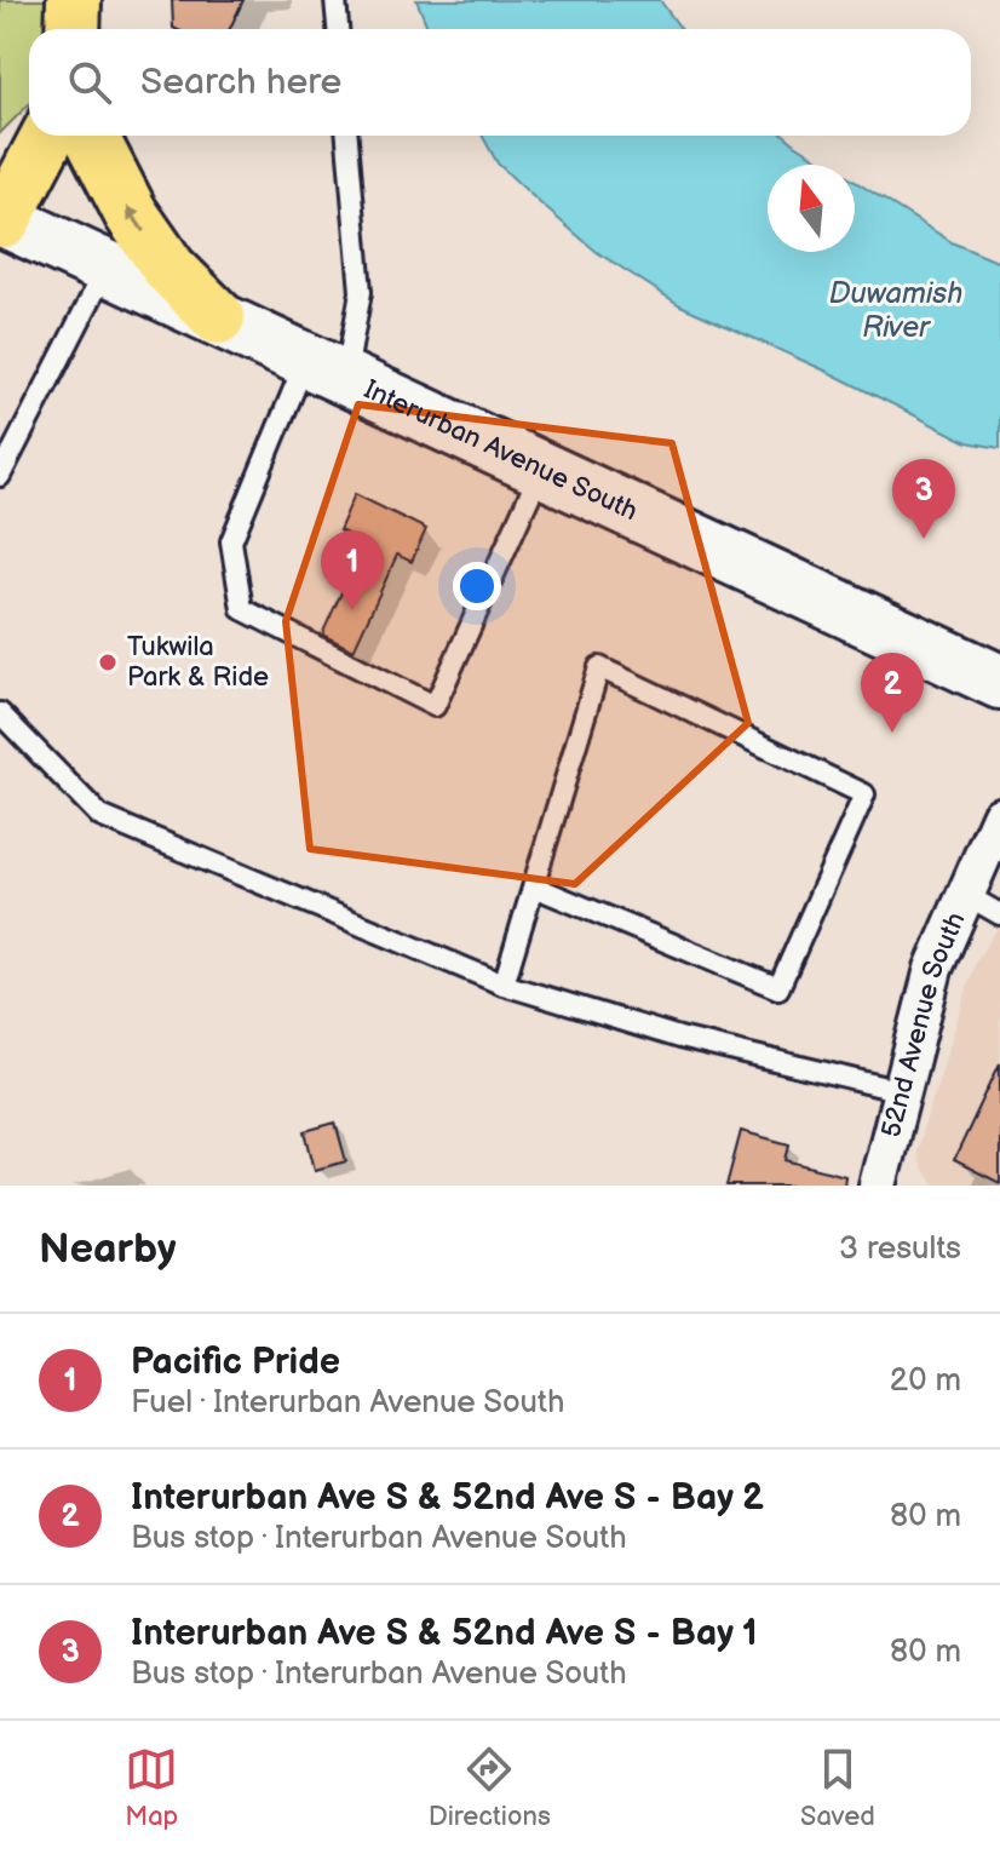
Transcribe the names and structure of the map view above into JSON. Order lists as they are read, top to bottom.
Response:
{
  "streets": {
    "main road": ["Interurban Avenue South"],
    "street": ["52nd Avenue South"]
  },
  "water": ["Duwamish River"],
  "places": ["Tukwila Park & Ride"],
  "north": "top",
  "page": {
    "search": "Search here",
    "pins": ["3", "1", "2"],
    "heading": ["Nearby", "3 results"],
    "list": [
      {
        "mark": "1",
        "name": "Pacific Pride",
        "note": "Fuel · Interurban Avenue South",
        "value": "20 m"
      },
      {
        "mark": "2",
        "name": "Interurban Ave S & 52nd Ave S - Bay 2",
        "note": "Bus stop · Interurban Avenue South",
        "value": "80 m"
      },
      {
        "mark": "3",
        "name": "Interurban Ave S & 52nd Ave S - Bay 1",
        "note": "Bus stop · Interurban Avenue South",
        "value": "80 m"
      }
    ],
    "nav": ["Map", "Directions", "Saved"]
  }
}
